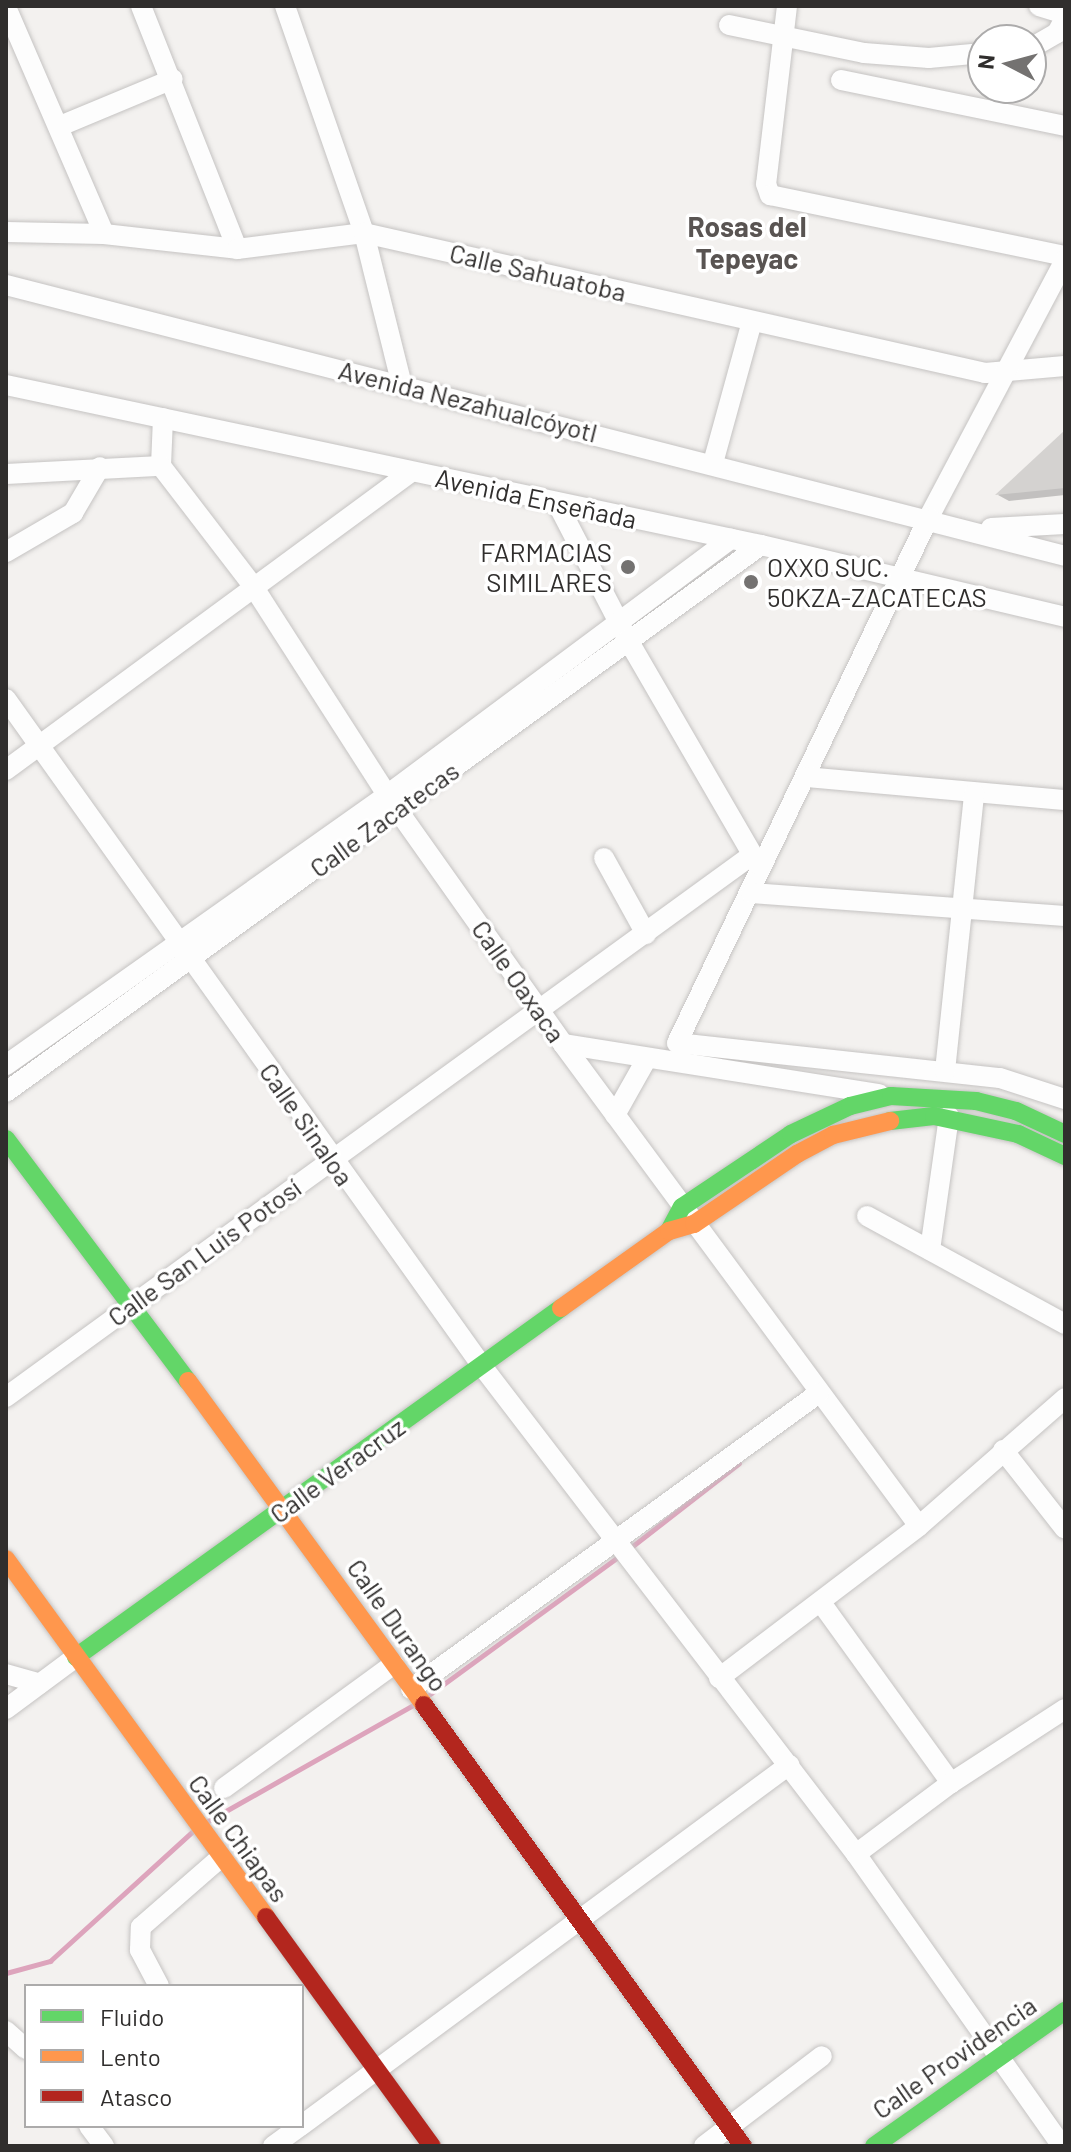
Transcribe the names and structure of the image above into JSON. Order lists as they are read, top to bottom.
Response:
{
  "streets": {
    "street": [
      "Calle Sahuatoba",
      "Avenida Nezahualcóyotl",
      "Avenida Enseñada",
      "Calle Zacatecas",
      "Calle Oaxaca",
      "Calle Sinaloa",
      "Calle San Luis Potosí",
      "Calle Veracruz",
      "Calle Durango",
      "Calle Chiapas",
      "Calle Providencia"
    ]
  },
  "crossings": [
    ["Avenida Enseñada", "Calle Zacatecas"],
    ["Calle Zacatecas", "Calle Oaxaca"],
    ["Calle Zacatecas", "Calle Sinaloa"],
    ["Calle Oaxaca", "Calle San Luis Potosí"],
    ["Calle Oaxaca", "Calle Veracruz"],
    ["Calle Sinaloa", "Calle San Luis Potosí"],
    ["Calle Sinaloa", "Calle Veracruz"],
    ["Calle Sinaloa", "Calle Providencia"],
    ["Calle San Luis Potosí", "Calle Durango"],
    ["Calle Veracruz", "Calle Durango"],
    ["Calle Veracruz", "Calle Chiapas"]
  ],
  "districts": ["Rosas del Tepeyac"],
  "places": ["FARMACIAS SIMILARES", "OXXO SUC. 50KZA-ZACATECAS"],
  "legend": ["Fluido", "Lento", "Atasco"],
  "north": "left"
}
